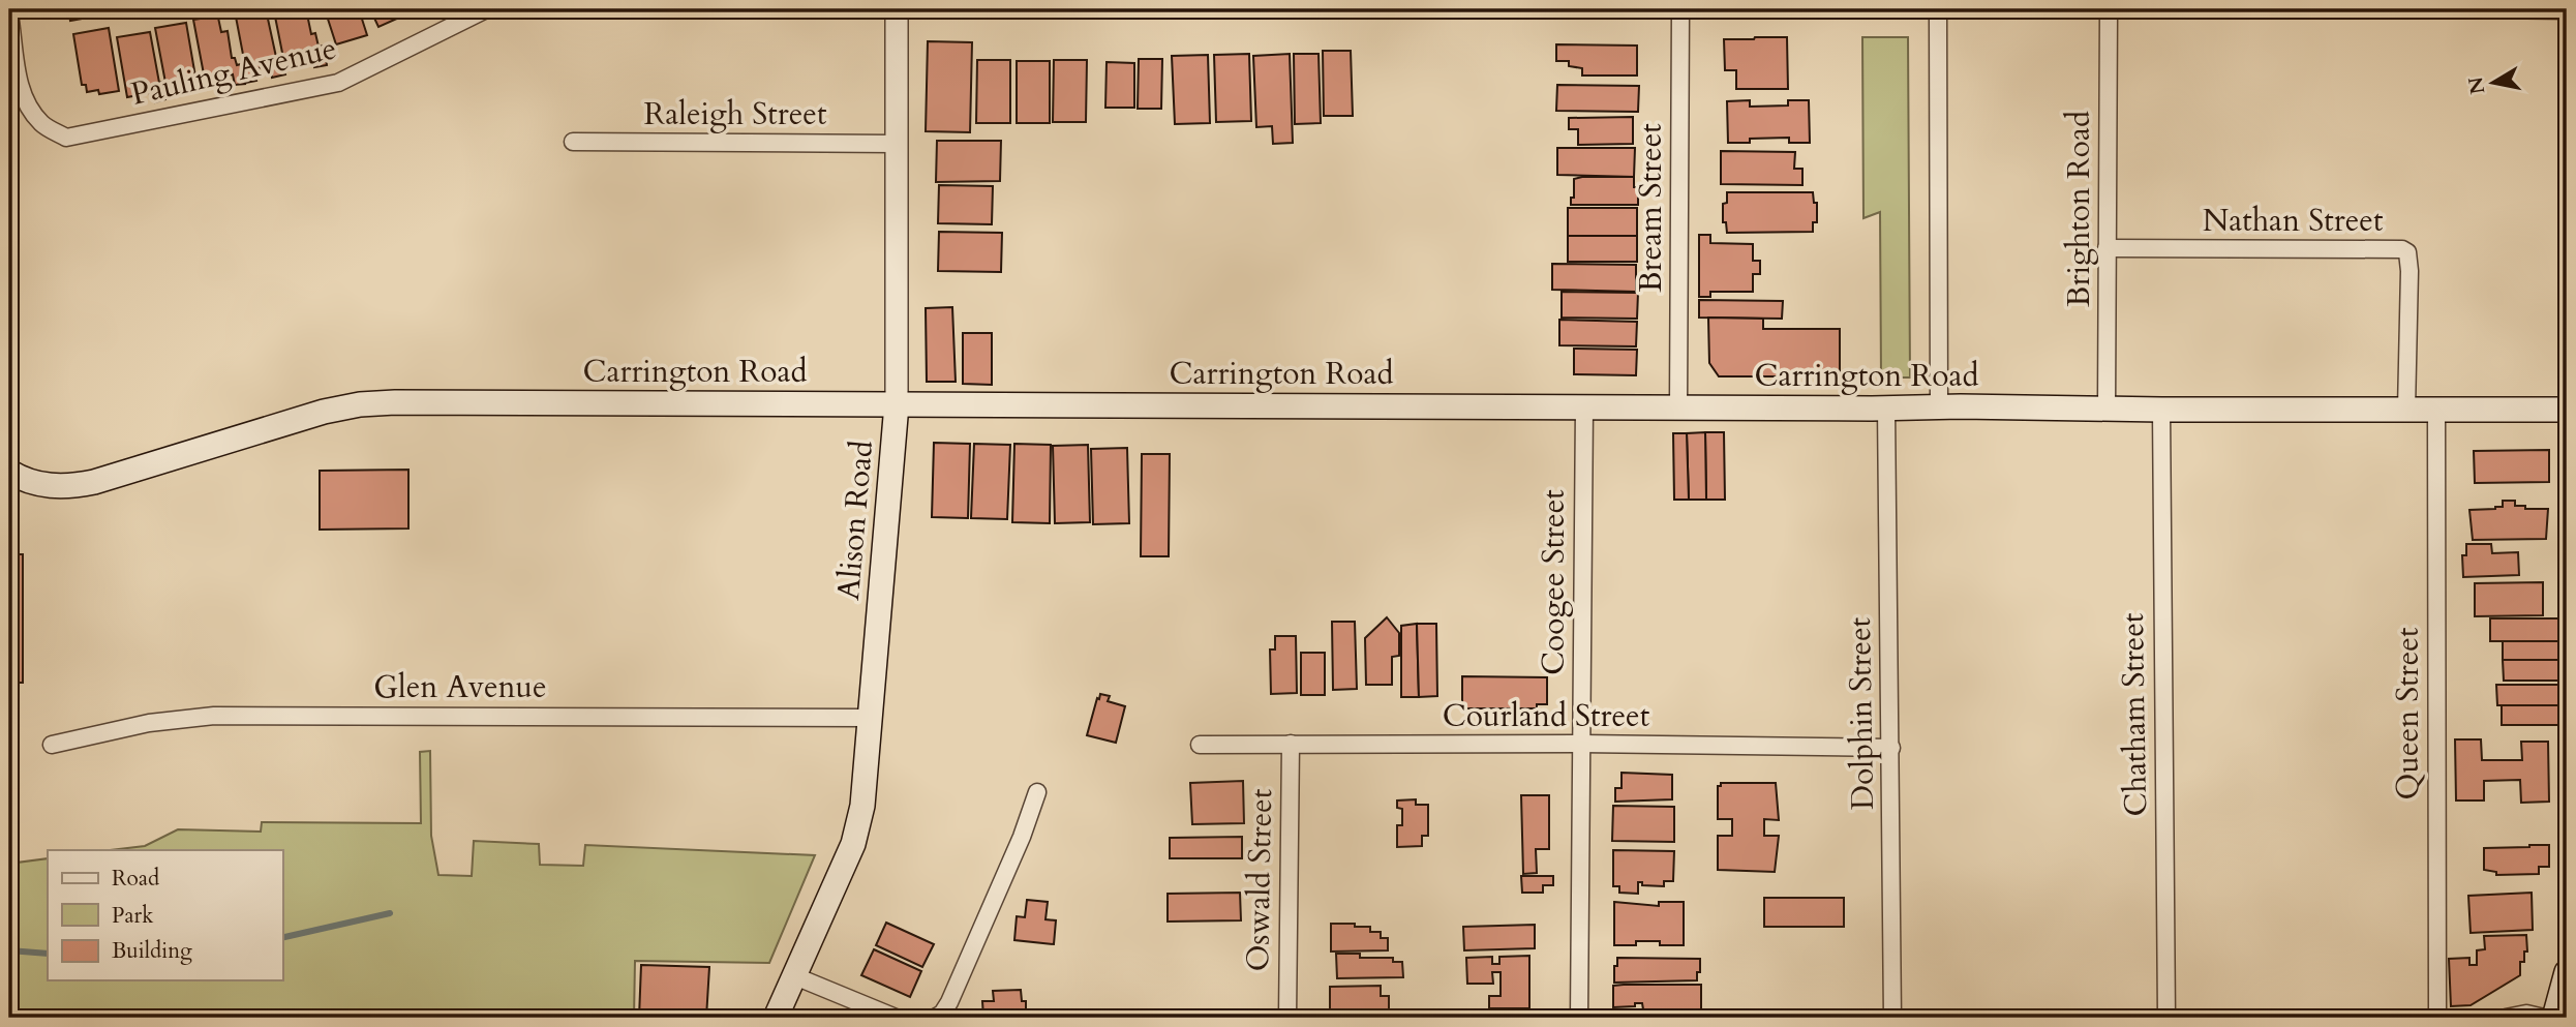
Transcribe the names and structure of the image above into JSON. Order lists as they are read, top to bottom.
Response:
{
  "streets": {
    "main road": ["Carrington Road", "Alison Road"],
    "street": [
      "Pauling Avenue",
      "Raleigh Street",
      "Bream Street",
      "Brighton Road",
      "Nathan Street",
      "Coogee Street",
      "Glen Avenue",
      "Dolphin Street",
      "Queen Street",
      "Chatham Street",
      "Courland Street",
      "Oswald Street"
    ]
  },
  "crossings": [
    ["Raleigh Street", "Alison Road"],
    ["Bream Street", "Carrington Road"],
    ["Brighton Road", "Nathan Street"],
    ["Brighton Road", "Carrington Road"],
    ["Nathan Street", "Carrington Road"],
    ["Carrington Road", "Alison Road"],
    ["Carrington Road", "Coogee Street"],
    ["Carrington Road", "Dolphin Street"],
    ["Carrington Road", "Queen Street"],
    ["Carrington Road", "Chatham Street"],
    ["Alison Road", "Glen Avenue"],
    ["Coogee Street", "Courland Street"],
    ["Dolphin Street", "Courland Street"],
    ["Courland Street", "Oswald Street"]
  ],
  "legend": ["Road", "Park", "Building"],
  "north": "left"
}
